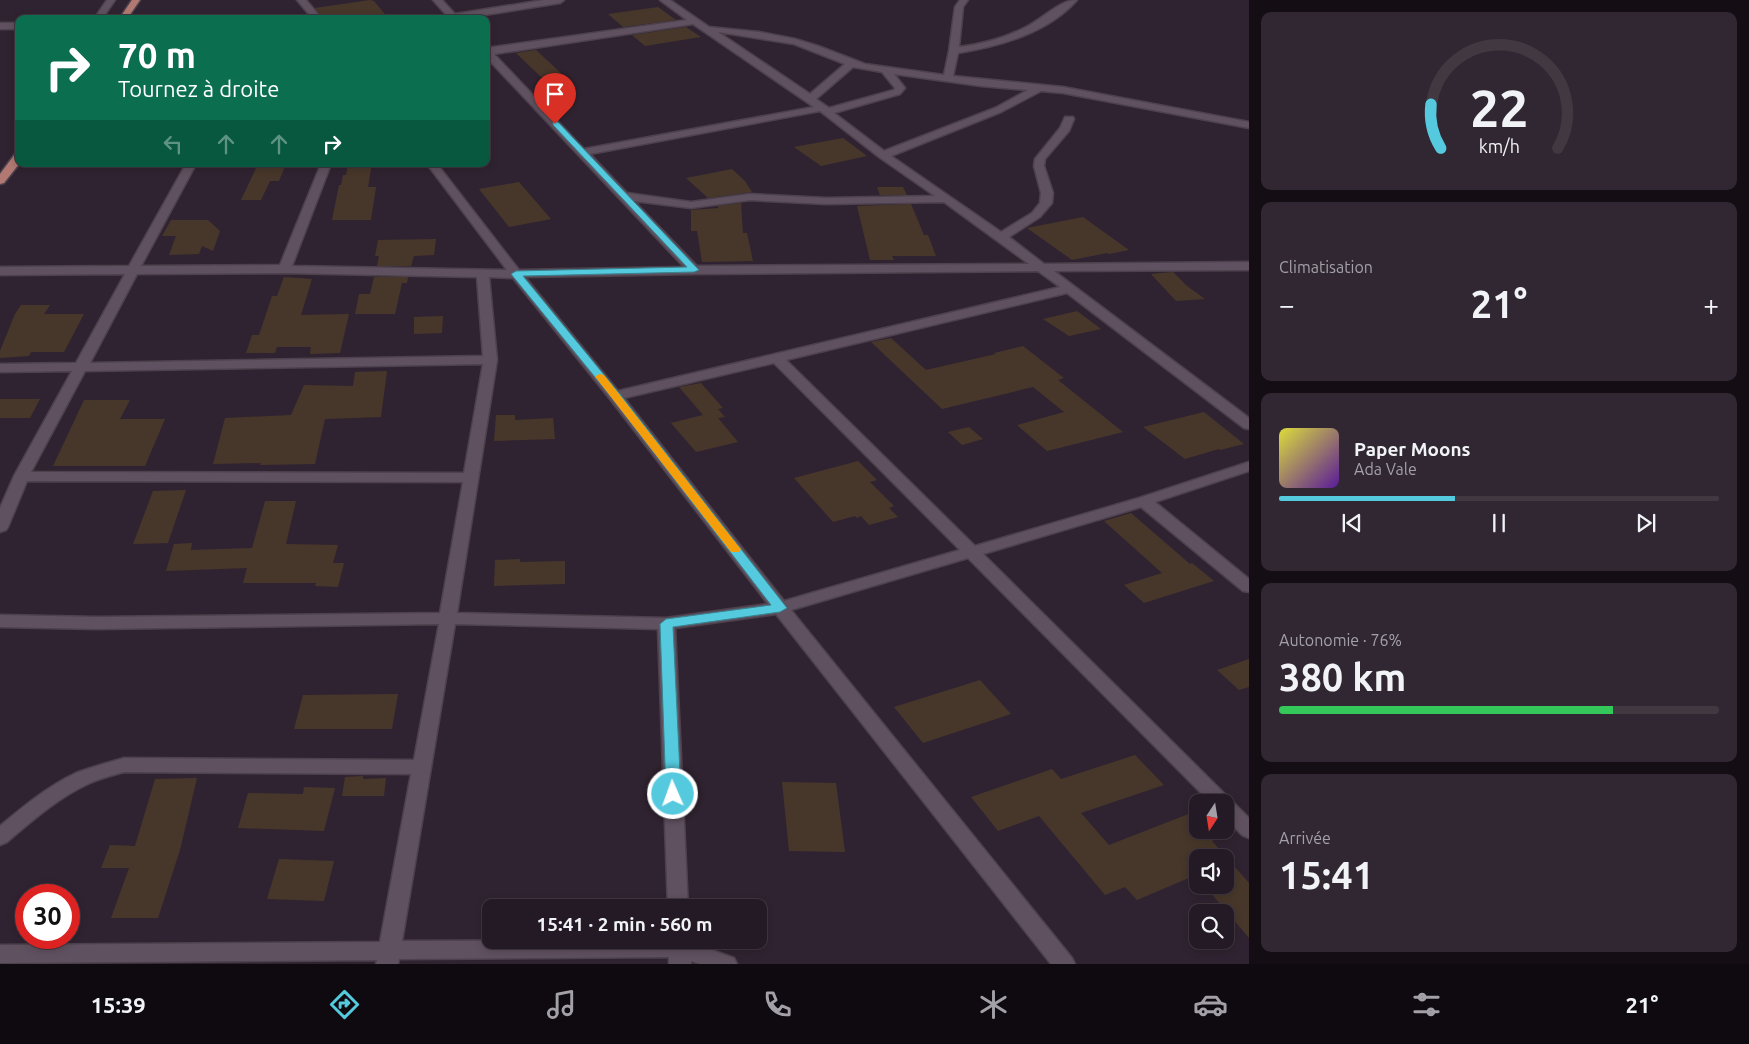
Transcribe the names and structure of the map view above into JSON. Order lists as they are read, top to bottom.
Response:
{
  "north": "bottom",
  "page": {
    "turn": ["70 m", "Tournez à droite"],
    "tile": [
      "Climatisation",
      ["Autonomie · 76%", "380 km"],
      ["Arrivée", "15:41"]
    ],
    "heat": ["−", "21°", "+"],
    "song": ["Paper Moons", "Ada Vale"],
    "limit": "30",
    "trip": "15:41 · 2 min · 560 m",
    "tabs": ["15:39", "21°"],
    "gauge": ["22", "km/h"]
  }
}
